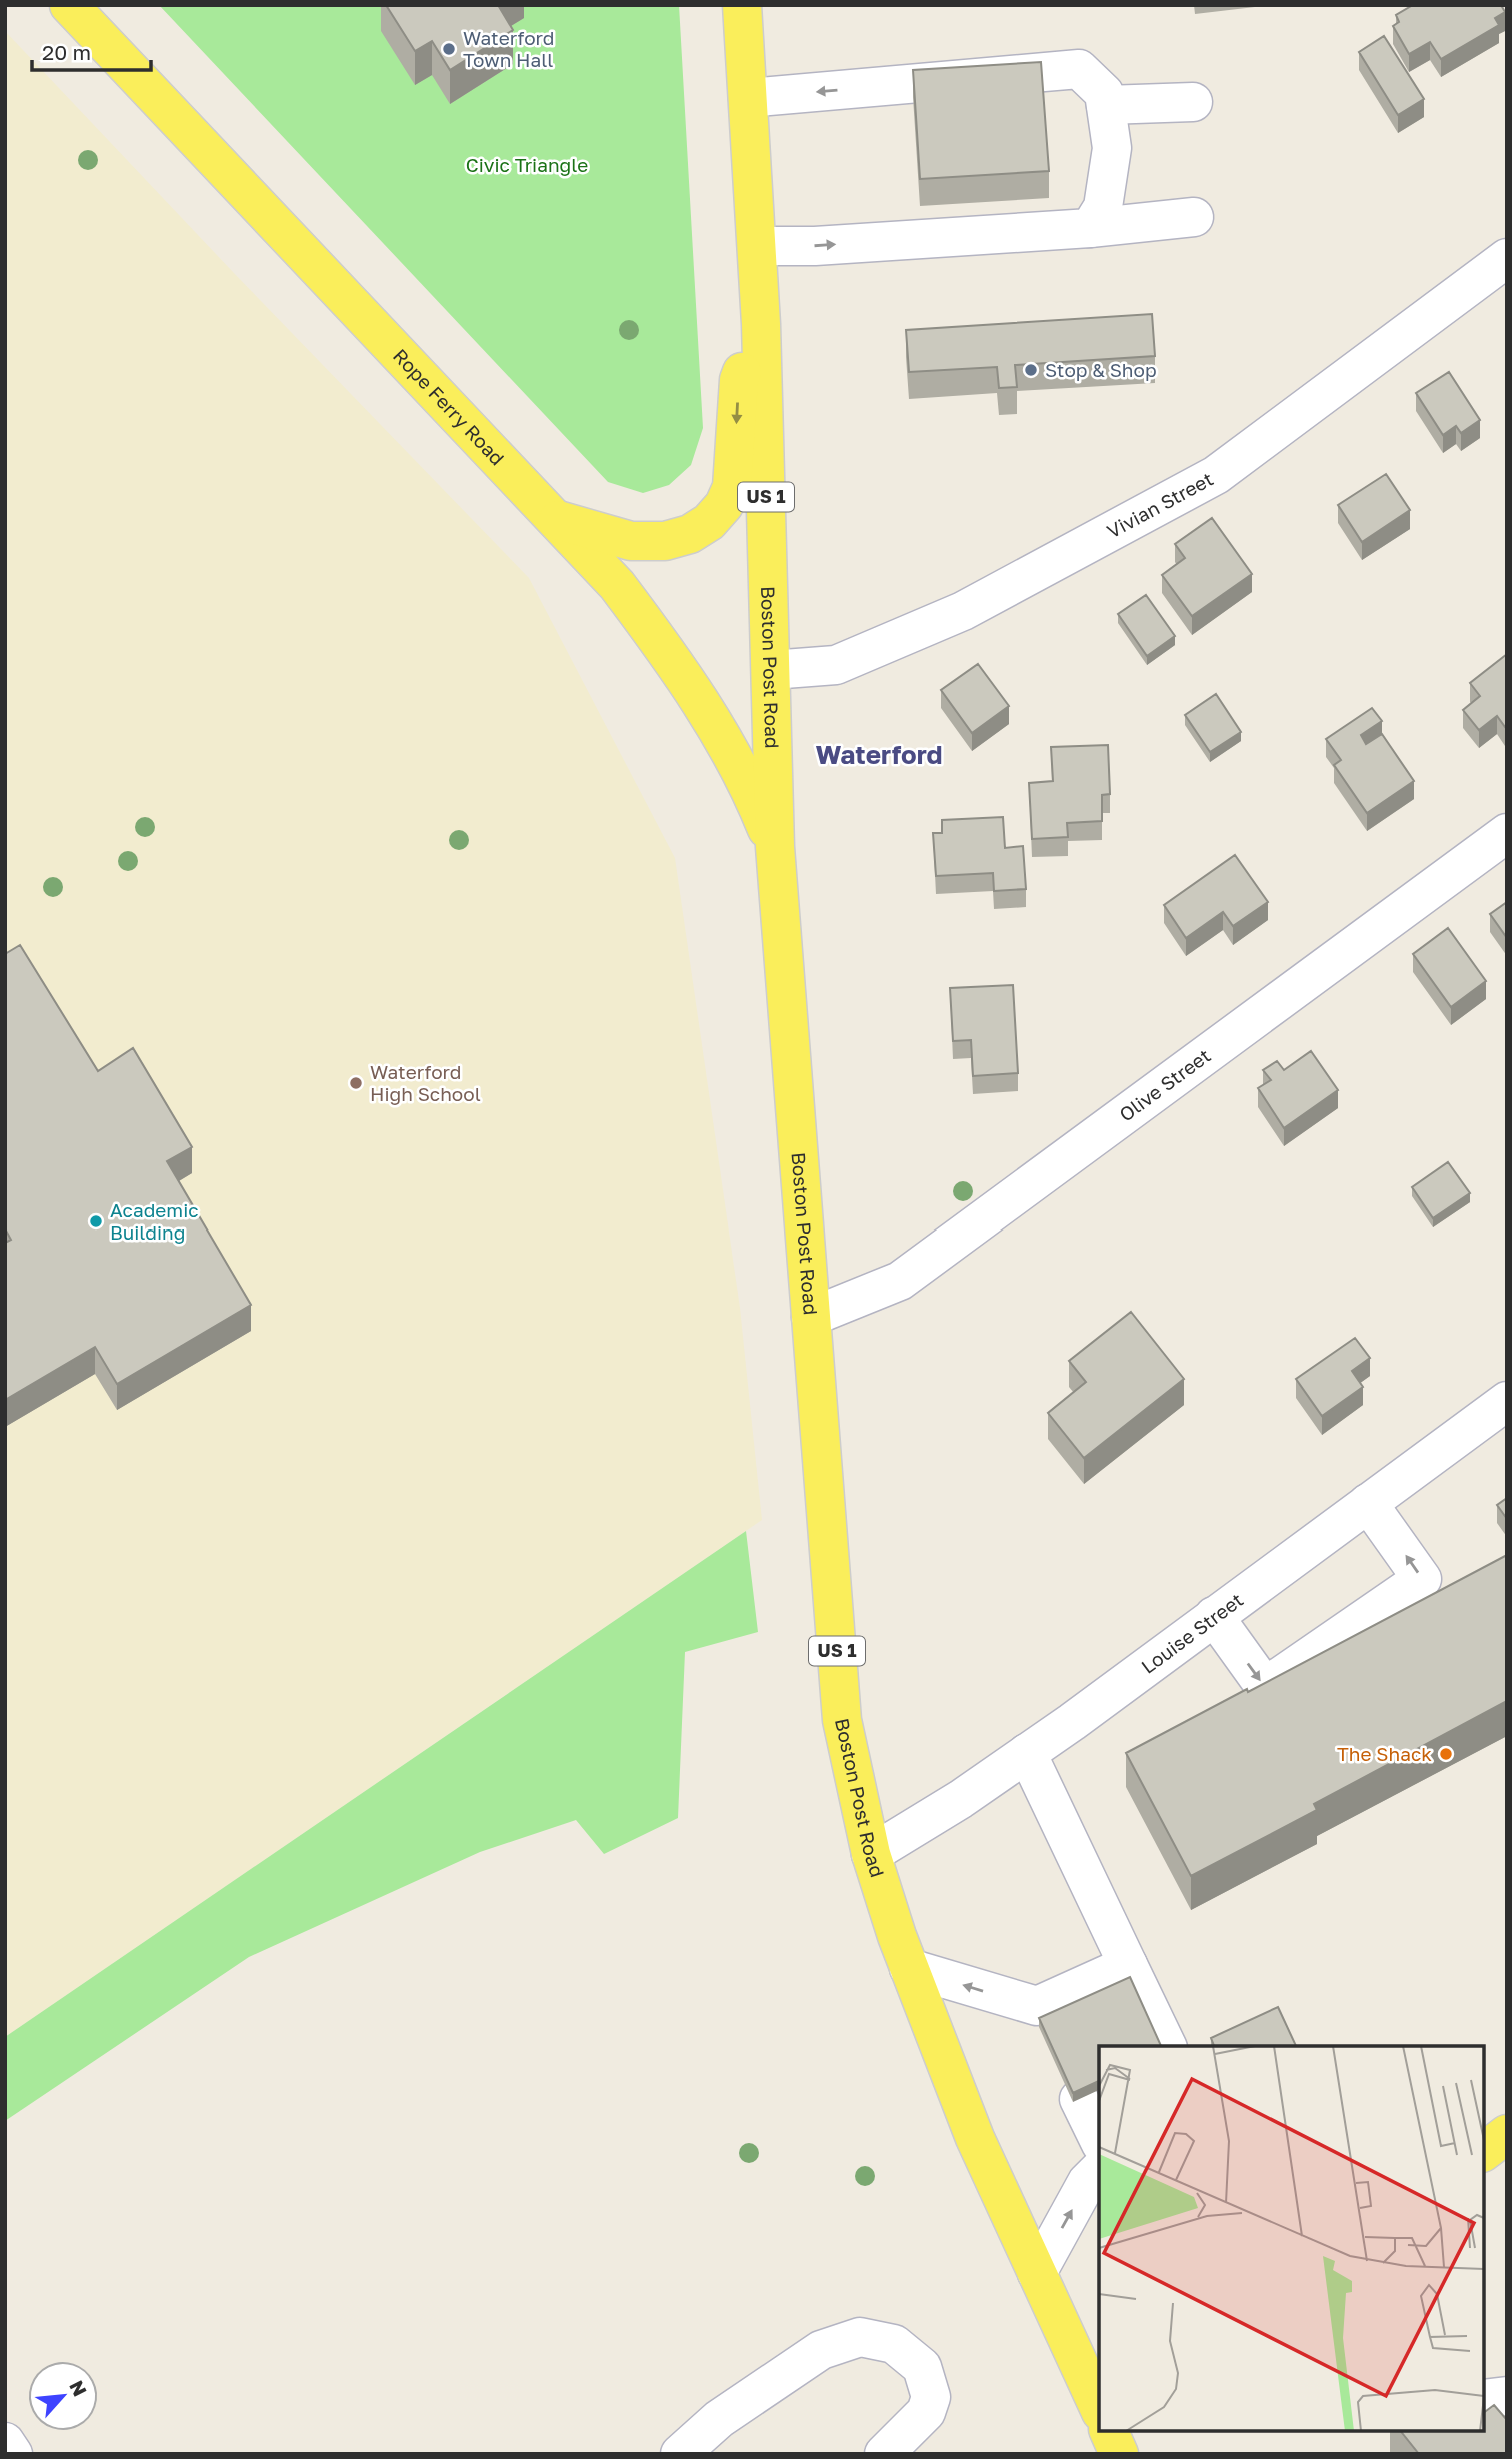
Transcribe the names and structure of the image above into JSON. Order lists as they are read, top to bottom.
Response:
{
  "streets": {
    "main road": ["Rope Ferry Road", "US 1", "Boston Post Road"],
    "street": ["Vivian Street", "Olive Street", "Louise Street"]
  },
  "crossings": [
    ["Rope Ferry Road", "Boston Post Road"],
    ["Vivian Street", "Boston Post Road"],
    ["Boston Post Road", "Olive Street"],
    ["Boston Post Road", "Louise Street"]
  ],
  "districts": ["Waterford"],
  "parks": ["Civic Triangle"],
  "places": [
    "Waterford Town Hall",
    "Stop & Shop",
    "Waterford High School",
    "Academic Building",
    "The Shack"
  ],
  "scale_bar": "20 m",
  "north": "top right"
}
